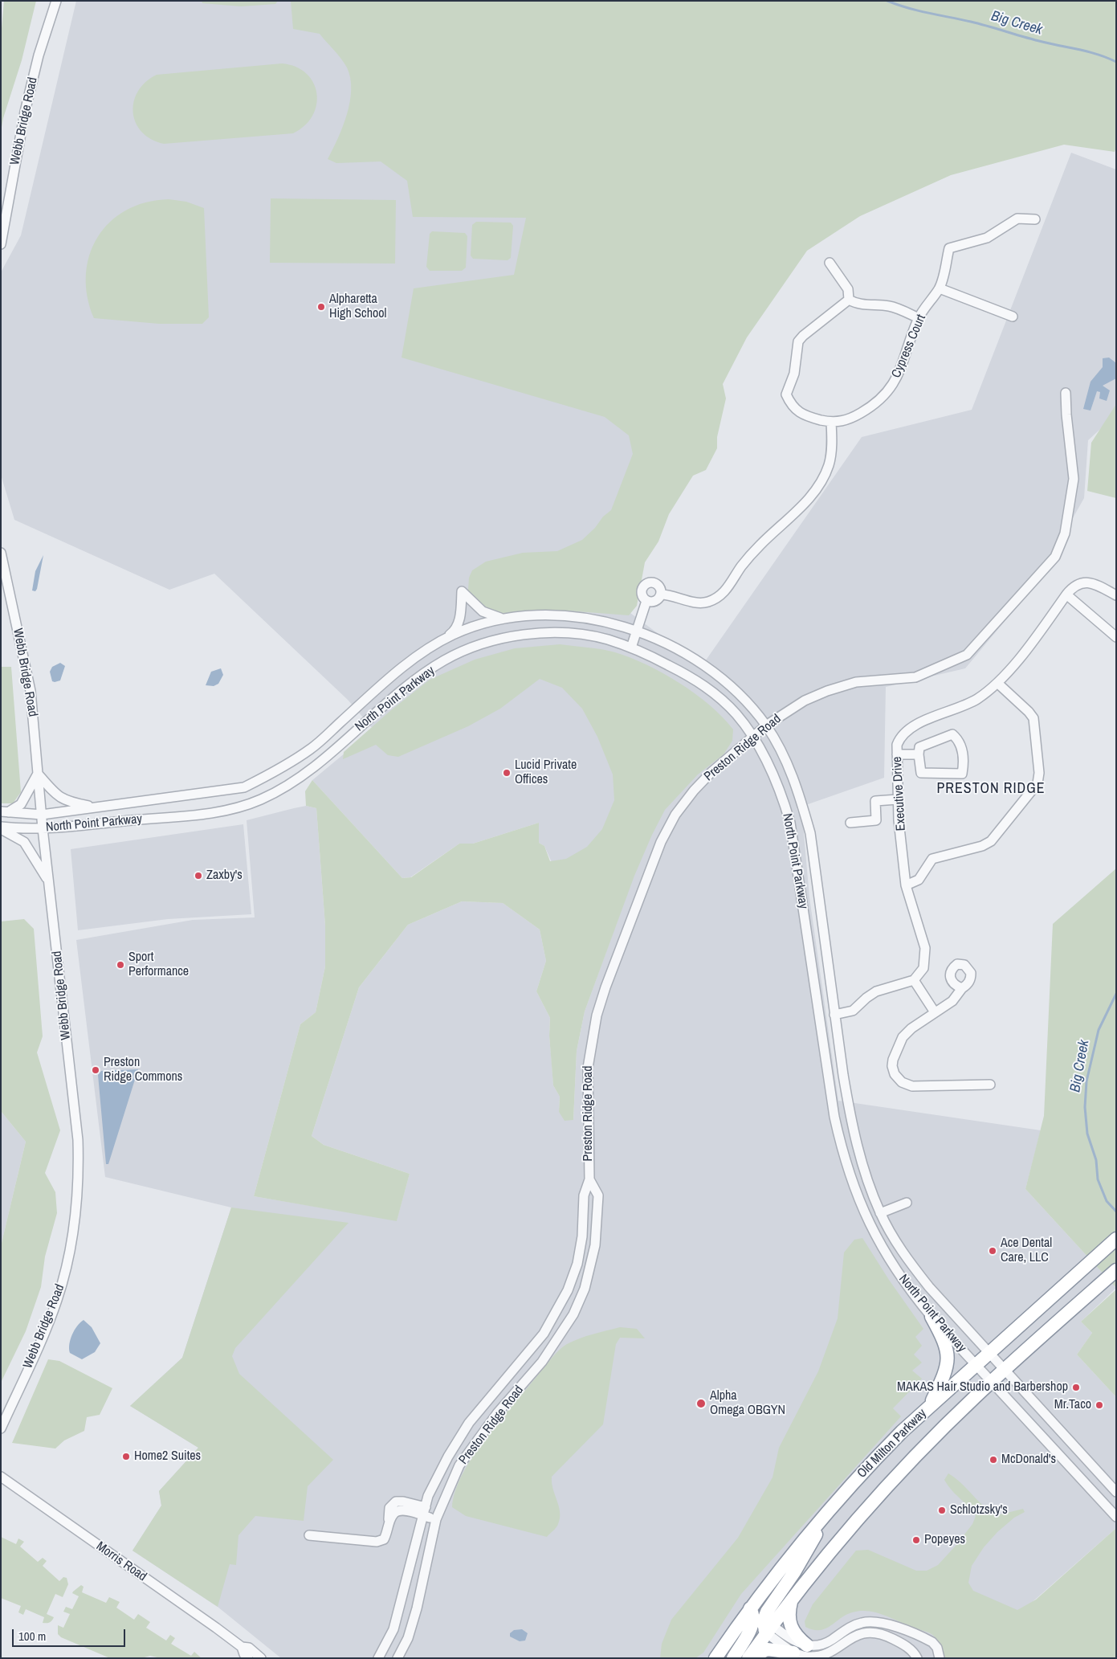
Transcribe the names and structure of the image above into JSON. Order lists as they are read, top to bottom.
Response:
{
  "streets": {
    "highway": ["Old Milton Parkway"],
    "street": [
      "Webb Bridge Road",
      "Cypress Court",
      "North Point Parkway",
      "Preston Ridge Road",
      "Executive Drive",
      "Morris Road"
    ]
  },
  "crossings": [
    ["Webb Bridge Road", "North Point Parkway"],
    ["North Point Parkway", "Preston Ridge Road"],
    ["North Point Parkway", "Old Milton Parkway"]
  ],
  "districts": ["PRESTON RIDGE"],
  "water": ["Big Creek"],
  "places": [
    "Alpharetta High School",
    "Lucid Private Offices",
    "Zaxby's",
    "Sport Performance",
    "Preston Ridge Commons",
    "Ace Dental Care, LLC",
    "MAKAS Hair Studio and Barbershop",
    "Alpha Omega OBGYN",
    "Mr.Taco",
    "Home2 Suites",
    "McDonald's",
    "Schlotzsky's",
    "Popeyes"
  ],
  "scale_bar": "100 m"
}
